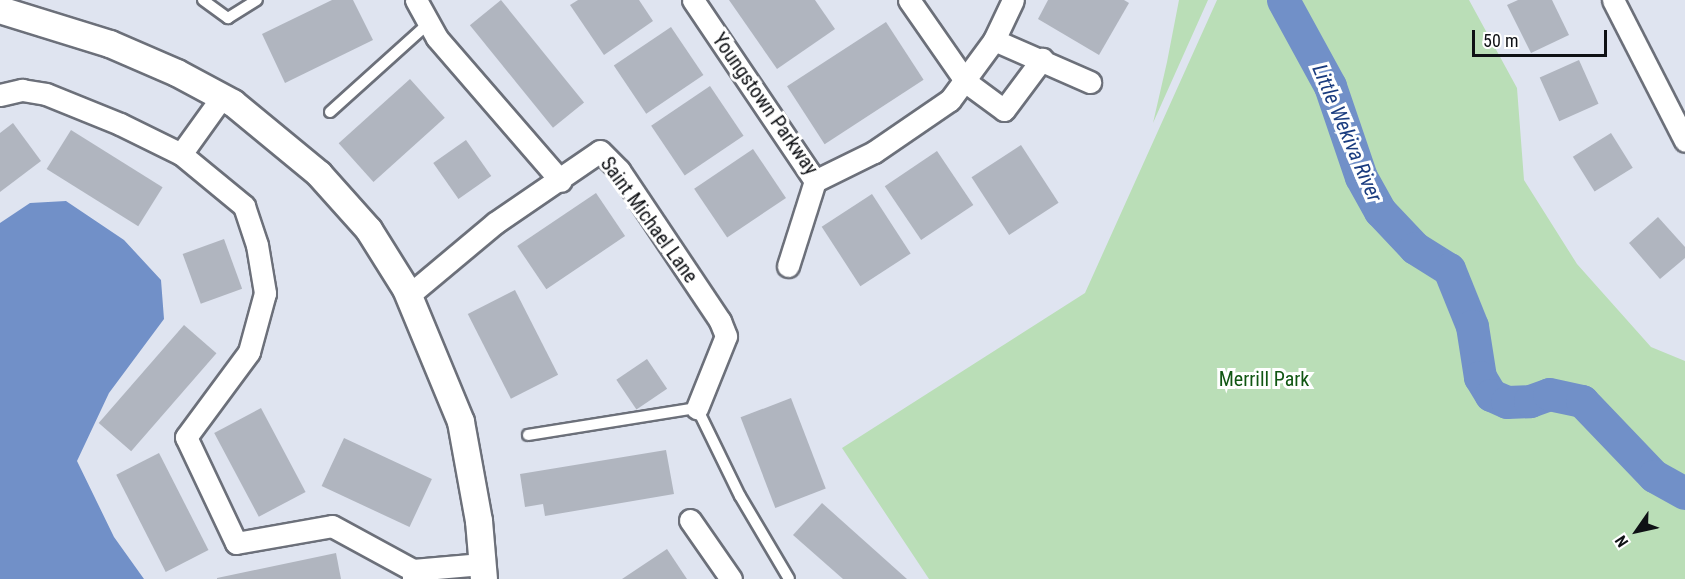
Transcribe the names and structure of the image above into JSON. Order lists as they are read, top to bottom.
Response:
{
  "streets": {
    "street": ["Youngstown Parkway", "Saint Michael Lane"]
  },
  "water": ["Little Wekiva River"],
  "parks": ["Merrill Park"],
  "scale_bar": "50 m",
  "north": "bottom left"
}
